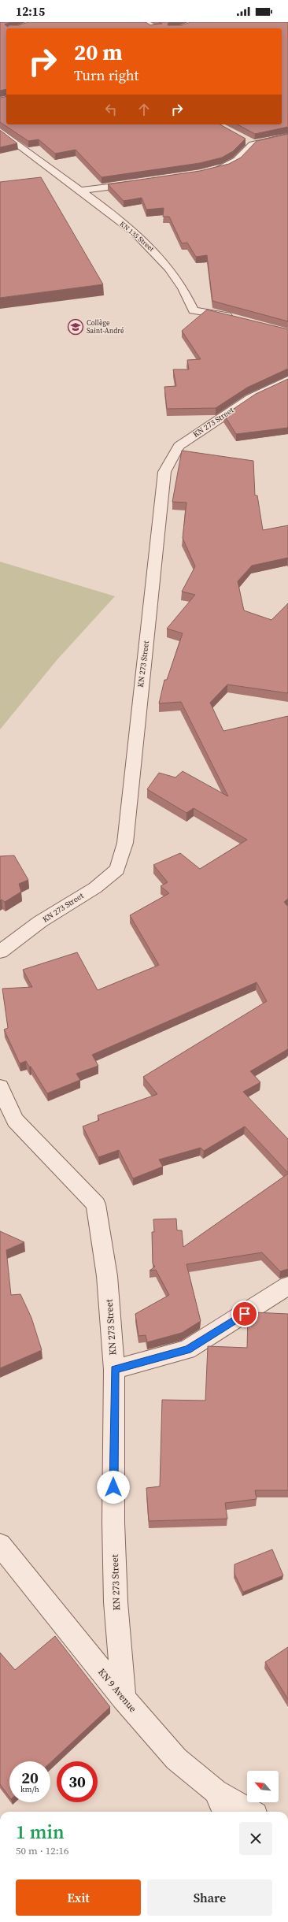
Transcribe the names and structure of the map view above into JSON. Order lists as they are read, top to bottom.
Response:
{
  "streets": {
    "street": ["KN 135 Street", "KN 273 Street", "KN 9 Avenue"]
  },
  "crossings": [
    ["KN 273 Street", "KN 9 Avenue"]
  ],
  "places": {
    "school or university": ["Collège Saint-André"]
  },
  "north": "top left",
  "page": {
    "status": "12:15",
    "turn": ["20 m", "Turn right"],
    "speed": "20 km/h",
    "limit": "30",
    "heading": ["1 min", "50 m · 12:16"],
    "buttons": ["Exit", "Share"]
  }
}
